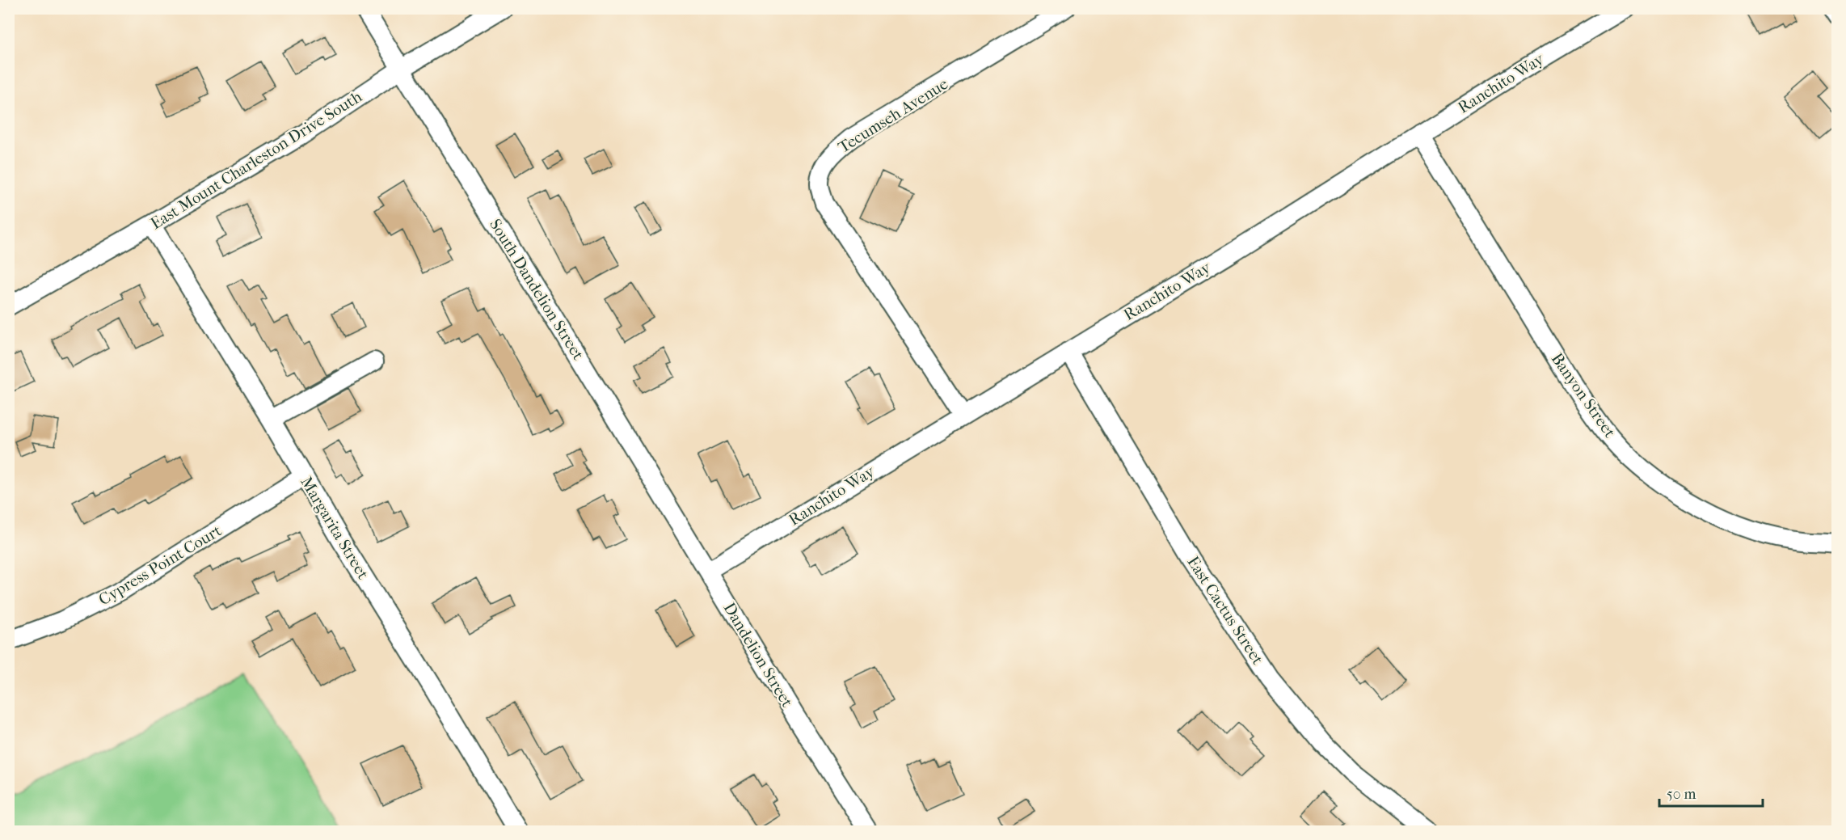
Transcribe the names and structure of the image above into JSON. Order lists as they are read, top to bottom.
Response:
{
  "streets": {
    "street": [
      "Ranchito Way",
      "Tecumseh Avenue",
      "East Mount Charleston Drive South",
      "South Dandelion Street",
      "Banyon Street",
      "Margarita Street",
      "Cypress Point Court",
      "East Cactus Street",
      "Dandelion Street"
    ]
  },
  "crossings": [
    ["Ranchito Way", "Tecumseh Avenue"],
    ["Ranchito Way", "South Dandelion Street"],
    ["Ranchito Way", "Banyon Street"],
    ["Ranchito Way", "East Cactus Street"],
    ["Ranchito Way", "Dandelion Street"],
    ["East Mount Charleston Drive South", "South Dandelion Street"],
    ["East Mount Charleston Drive South", "Margarita Street"],
    ["South Dandelion Street", "Dandelion Street"],
    ["Margarita Street", "Cypress Point Court"]
  ],
  "scale_bar": "50 m"
}
